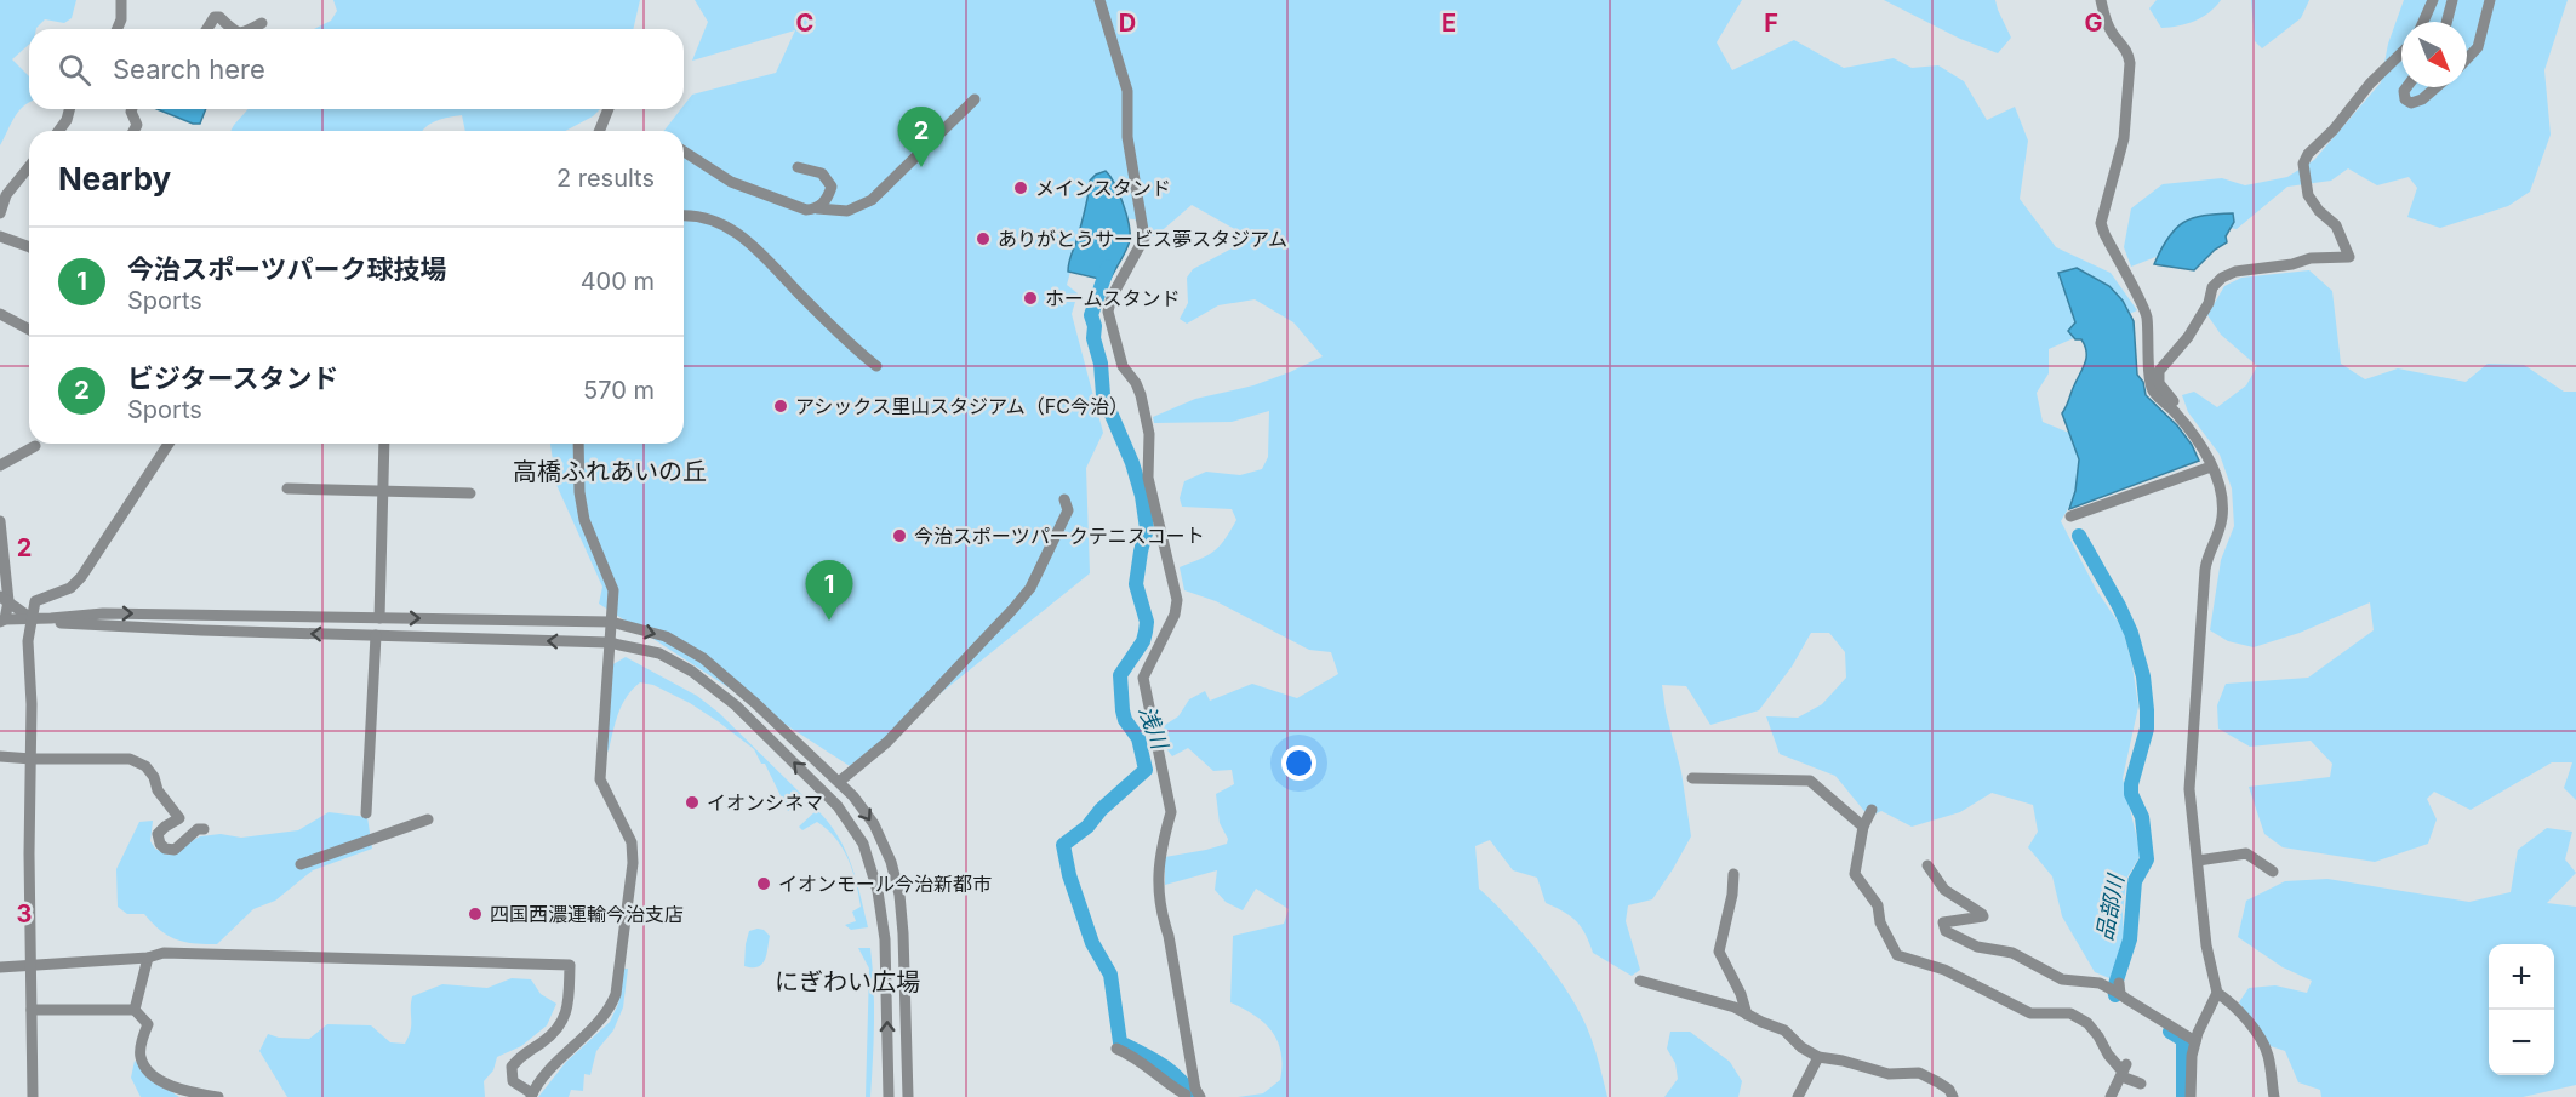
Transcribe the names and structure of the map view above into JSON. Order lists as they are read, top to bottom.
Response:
{
  "districts": ["高橋ふれあいの丘", "にぎわい広場"],
  "water": ["浅川", "品部川"],
  "places": [
    "メインスタンド",
    "ありがとうサービス夢スタジアム",
    "ホームスタンド",
    "アシックス里山スタジアム（FC今治）",
    "今治スポーツパークテニスコート",
    "イオンシネマ",
    "イオンモール今治新都市",
    "四国西濃運輸今治支店"
  ],
  "north": "bottom right",
  "page": {
    "search": "Search here",
    "pins": ["2", "1"],
    "heading": ["Nearby", "2 results"],
    "list": [
      {
        "mark": "1",
        "name": "今治スポーツパーク球技場",
        "note": "Sports",
        "value": "400 m"
      },
      {
        "mark": "2",
        "name": "ビジタースタンド",
        "note": "Sports",
        "value": "570 m"
      }
    ],
    "map_buttons": ["+", "−"]
  },
  "grid": {
    "columns": [
      "C",
      "D",
      "E",
      "F",
      "G"
    ],
    "rows": ["2", "3"]
  }
}
